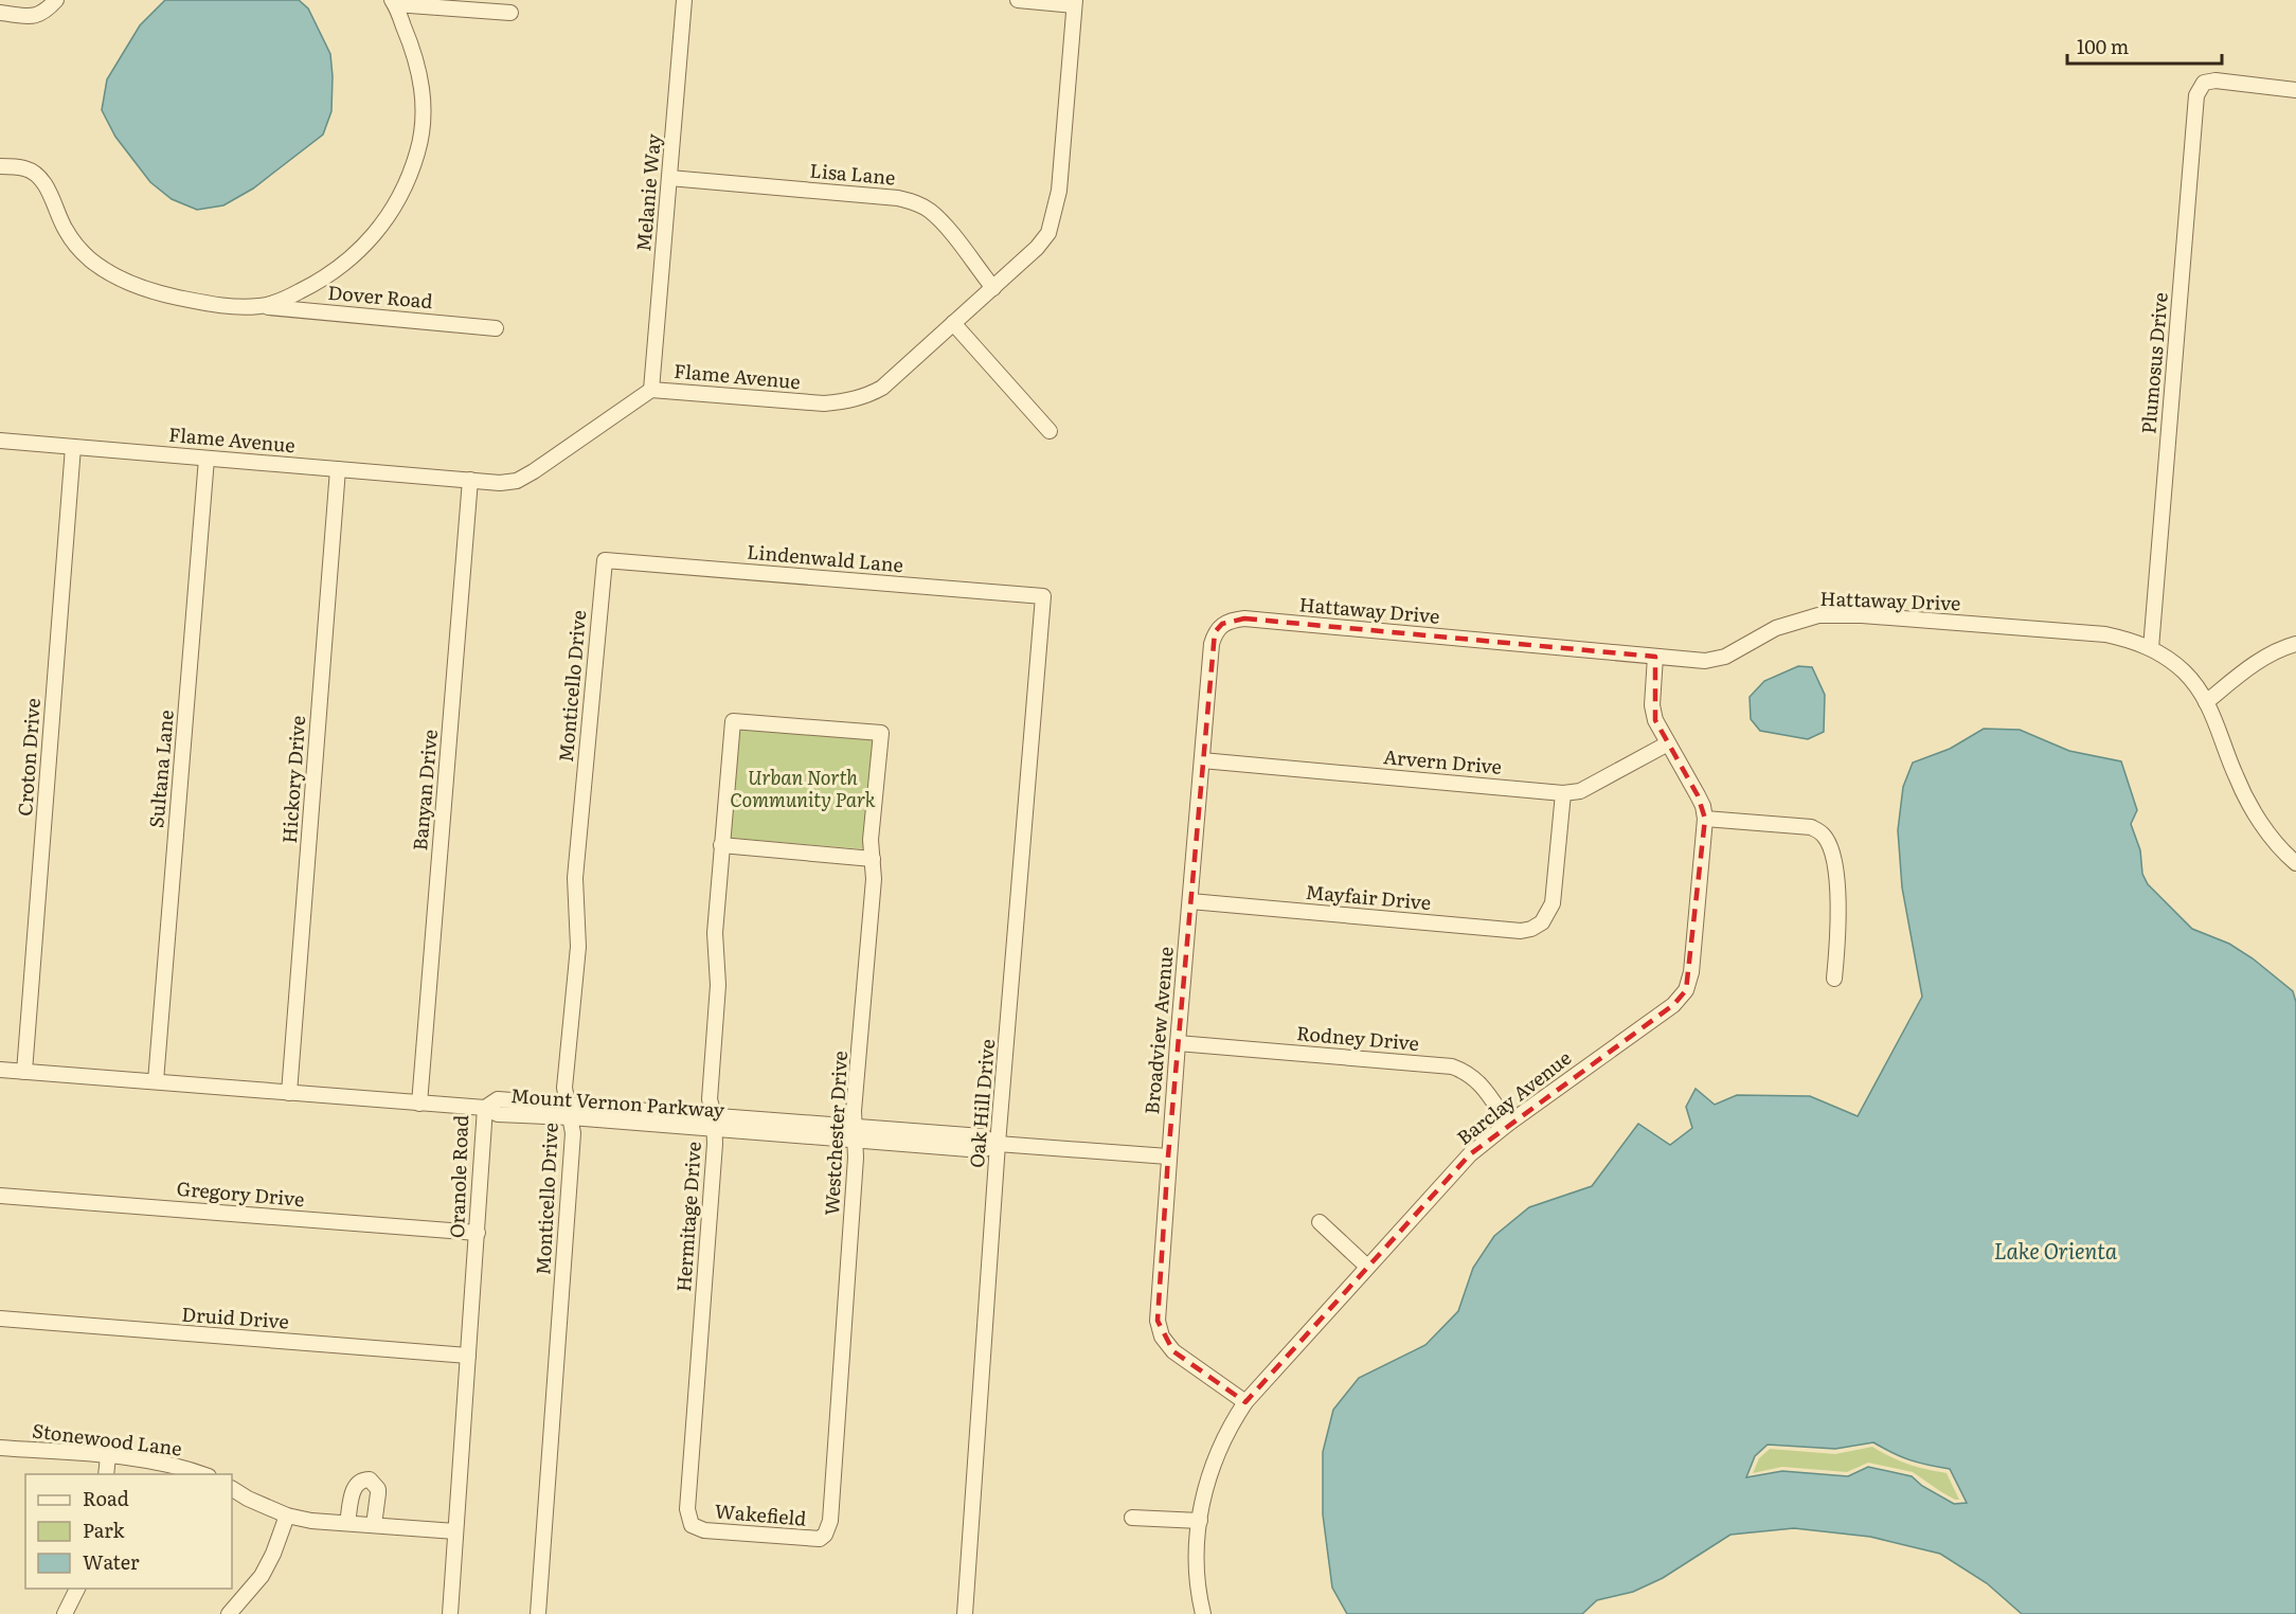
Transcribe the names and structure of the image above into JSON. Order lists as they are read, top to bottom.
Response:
{
  "streets": {
    "street": [
      "Lisa Lane",
      "Melanie Way",
      "Dover Road",
      "Plumosus Drive",
      "Flame Avenue",
      "Lindenwald Lane",
      "Hattaway Drive",
      "Monticello Drive",
      "Croton Drive",
      "Arvern Drive",
      "Sultana Lane",
      "Hickory Drive",
      "Banyan Drive",
      "Mayfair Drive",
      "Broadview Avenue",
      "Rodney Drive",
      "Barclay Avenue",
      "Mount Vernon Parkway",
      "Oak Hill Drive",
      "Westchester Drive",
      "Oranole Road",
      "Gregory Drive",
      "Hermitage Drive",
      "Druid Drive",
      "Stonewood Lane",
      "Wakefield"
    ]
  },
  "crossings": [
    ["Lisa Lane", "Melanie Way"],
    ["Lisa Lane", "Flame Avenue"],
    ["Melanie Way", "Flame Avenue"],
    ["Plumosus Drive", "Hattaway Drive"],
    ["Flame Avenue", "Croton Drive"],
    ["Flame Avenue", "Sultana Lane"],
    ["Flame Avenue", "Hickory Drive"],
    ["Flame Avenue", "Banyan Drive"],
    ["Lindenwald Lane", "Monticello Drive"],
    ["Lindenwald Lane", "Oak Hill Drive"],
    ["Hattaway Drive", "Broadview Avenue"],
    ["Hattaway Drive", "Barclay Avenue"],
    ["Monticello Drive", "Mount Vernon Parkway"],
    ["Croton Drive", "Oranole Road"],
    ["Arvern Drive", "Mayfair Drive"],
    ["Arvern Drive", "Broadview Avenue"],
    ["Arvern Drive", "Barclay Avenue"],
    ["Sultana Lane", "Oranole Road"],
    ["Hickory Drive", "Oranole Road"],
    ["Banyan Drive", "Oranole Road"],
    ["Mayfair Drive", "Broadview Avenue"],
    ["Broadview Avenue", "Rodney Drive"],
    ["Broadview Avenue", "Barclay Avenue"],
    ["Broadview Avenue", "Mount Vernon Parkway"],
    ["Rodney Drive", "Barclay Avenue"],
    ["Mount Vernon Parkway", "Oak Hill Drive"],
    ["Mount Vernon Parkway", "Westchester Drive"],
    ["Mount Vernon Parkway", "Oranole Road"],
    ["Mount Vernon Parkway", "Hermitage Drive"],
    ["Westchester Drive", "Hermitage Drive"],
    ["Westchester Drive", "Wakefield"],
    ["Oranole Road", "Gregory Drive"],
    ["Oranole Road", "Druid Drive"],
    ["Hermitage Drive", "Wakefield"]
  ],
  "water": ["Lake Orienta"],
  "parks": ["Urban North Community Park"],
  "legend": ["Road", "Park", "Water"],
  "scale_bar": "100 m"
}
